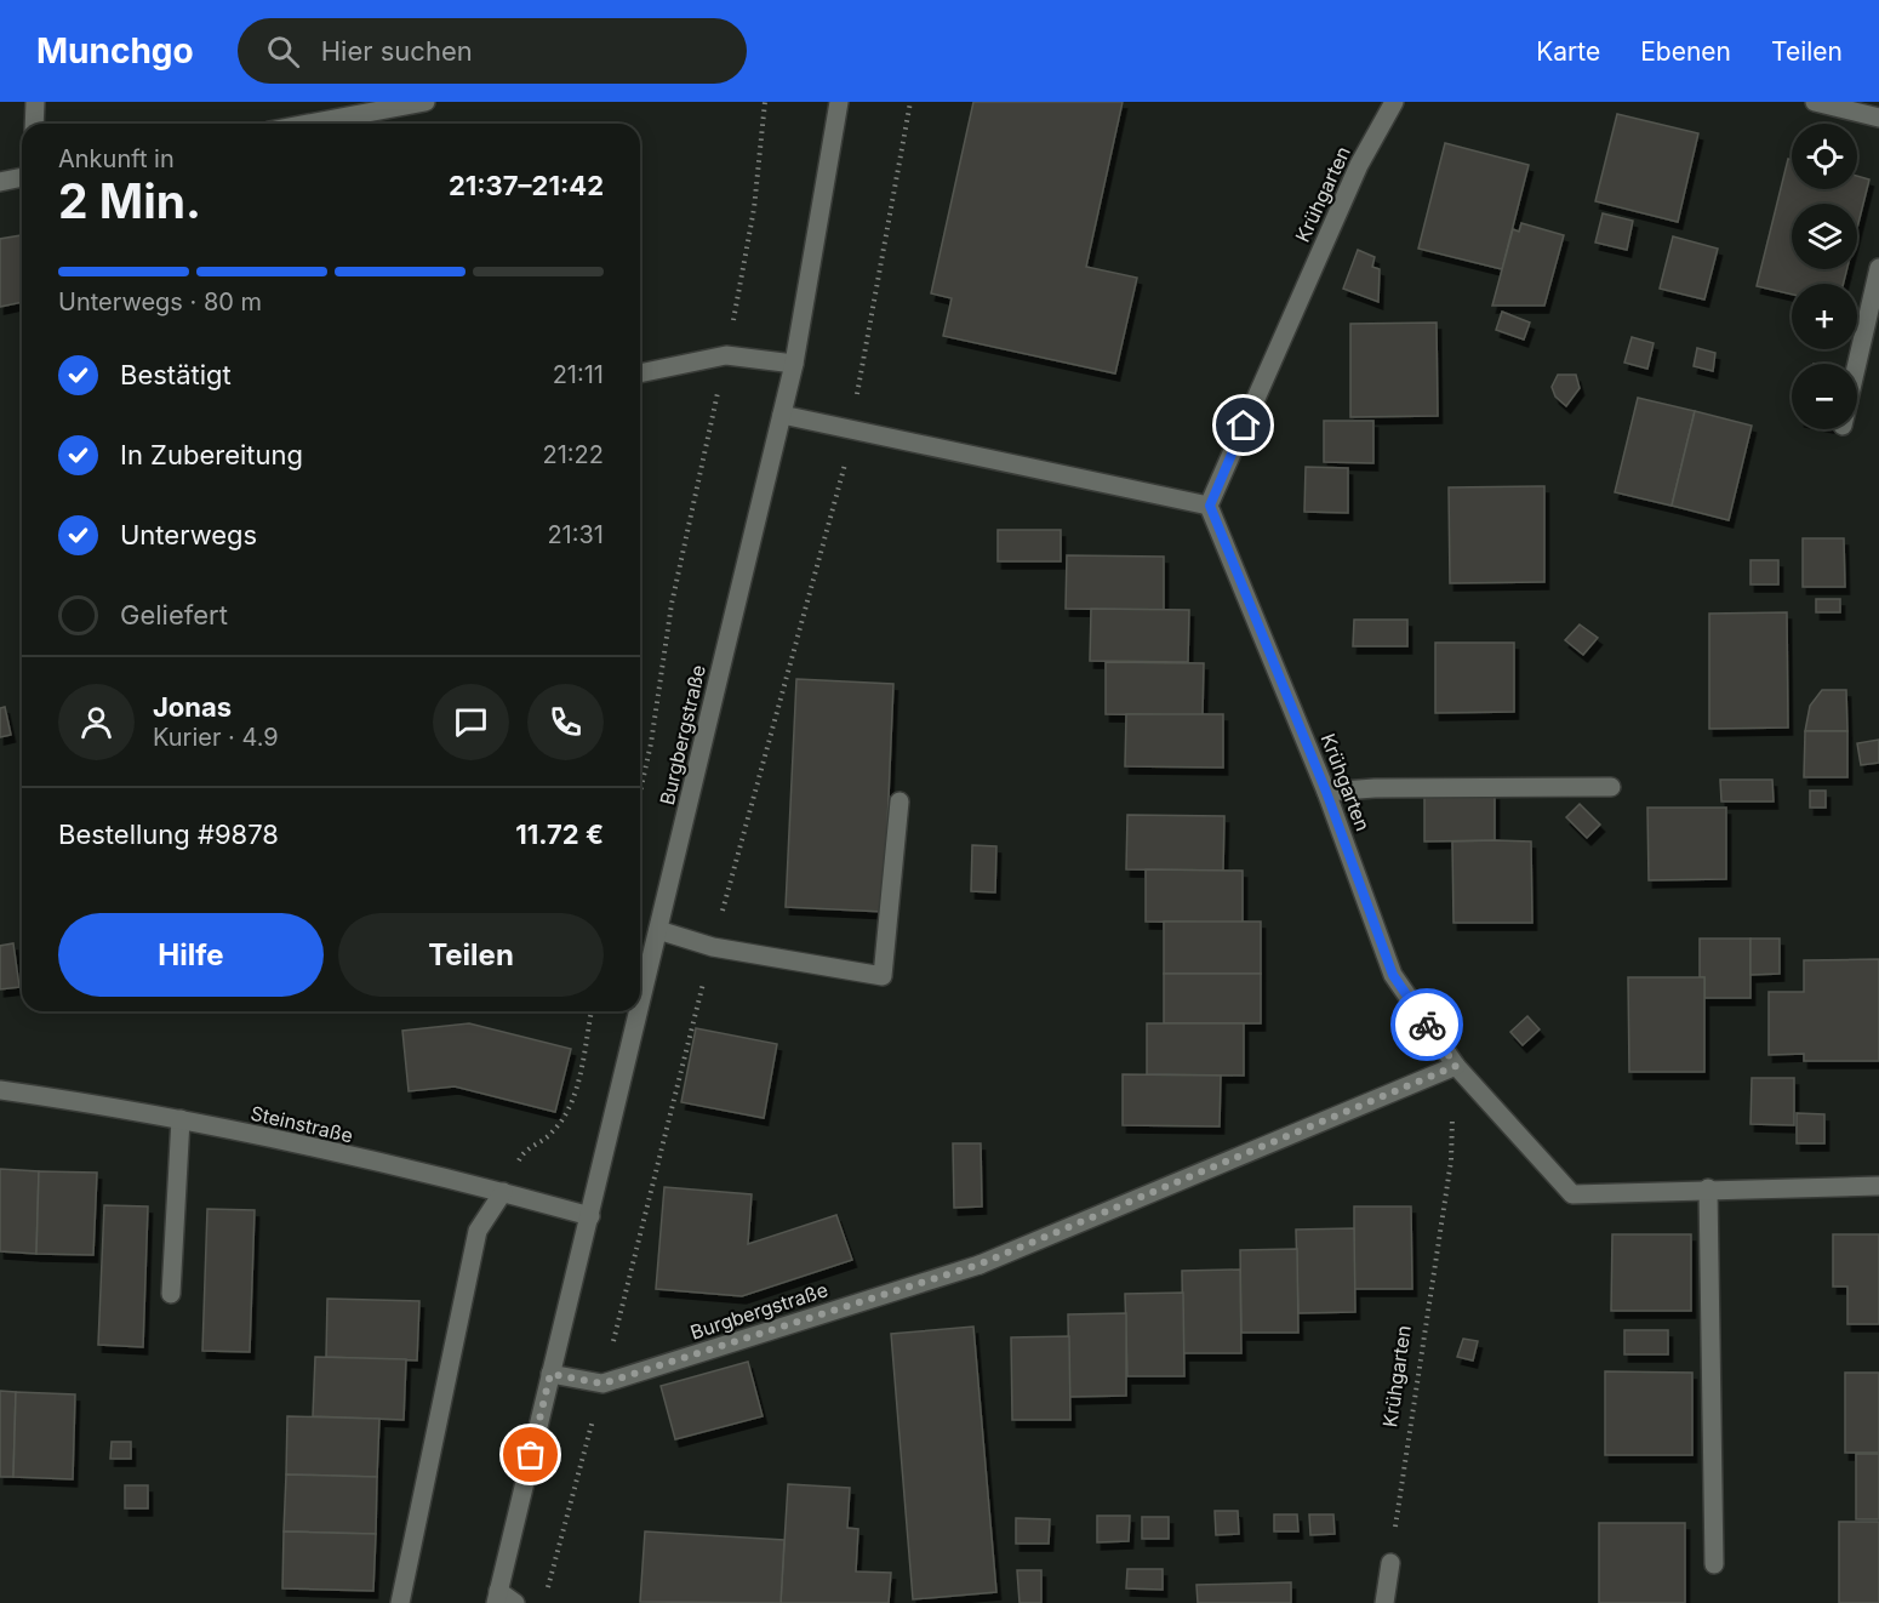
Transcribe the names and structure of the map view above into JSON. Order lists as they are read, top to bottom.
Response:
{
  "streets": {
    "street": ["Krühgarten", "Burgbergstraße", "Steinstraße"]
  },
  "crossings": [
    ["Krühgarten", "Burgbergstraße"],
    ["Burgbergstraße", "Steinstraße"]
  ],
  "page": {
    "header": "Munchgo",
    "search": "Hier suchen",
    "nav": ["Karte", "Ebenen", "Teilen"],
    "map_buttons": ["+", "−"],
    "heading": ["2 Min.", "Ankunft in", "21:37–21:42"],
    "panel": [
      "Jonas",
      "Kurier · 4.9",
      "Bestellung #9878",
      "11.72 €"
    ],
    "bar": "Unterwegs · 80 m",
    "list": [
      ["Bestätigt", "21:11"],
      ["In Zubereitung", "21:22"],
      ["Unterwegs", "21:31"],
      "Geliefert"
    ],
    "buttons": ["Hilfe", "Teilen"]
  }
}
